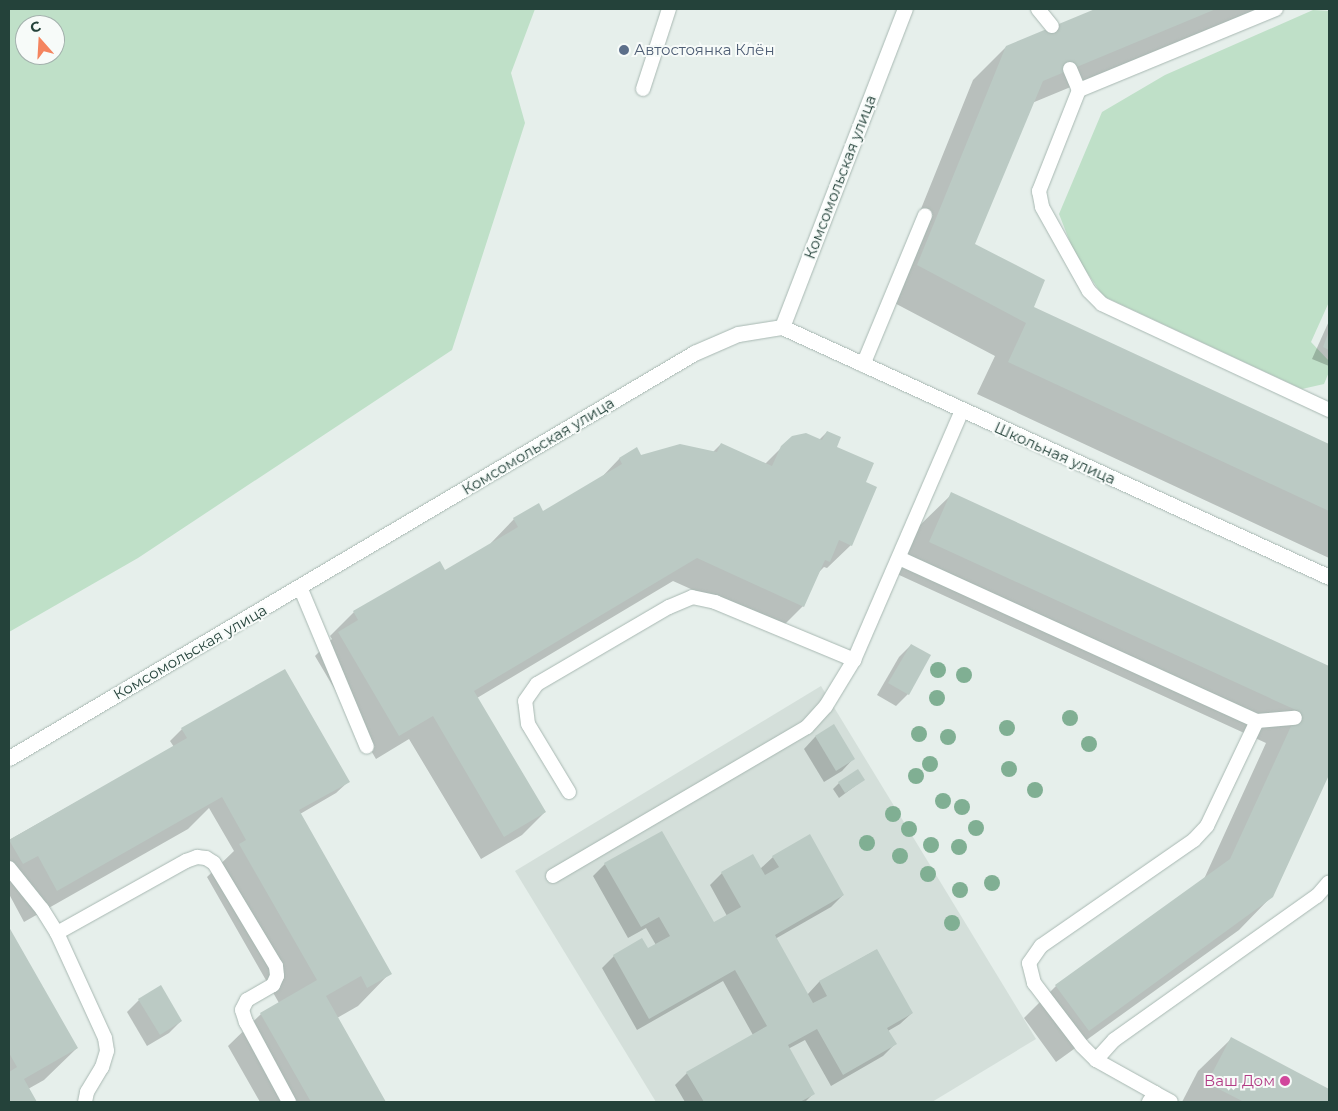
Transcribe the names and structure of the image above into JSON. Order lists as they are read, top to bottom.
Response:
{
  "streets": {
    "street": ["Комсомольская улица", "Школьная улица"]
  },
  "crossings": [
    ["Комсомольская улица", "Школьная улица"]
  ],
  "places": ["Автостоянка Клён", "Ваш Дом"],
  "north": "top"
}
